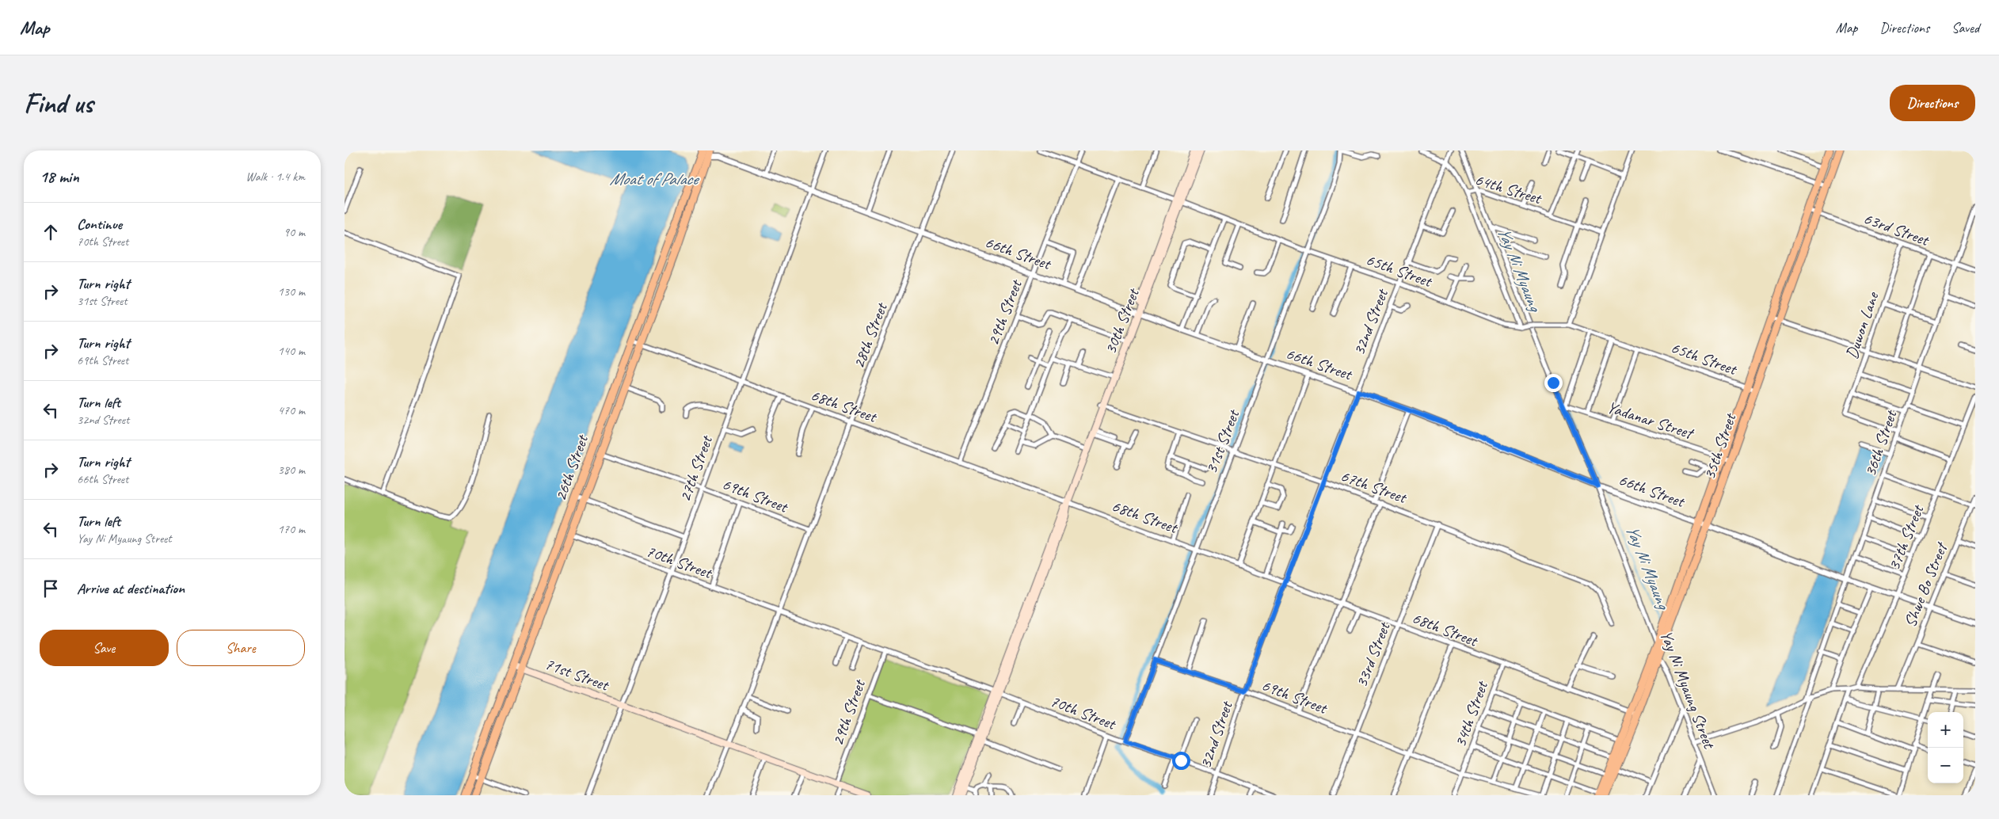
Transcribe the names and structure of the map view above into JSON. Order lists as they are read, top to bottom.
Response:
{
  "streets": {
    "main road": [
      "30th Street",
      "35th Street",
      "26th Street",
      "71st Street"
    ],
    "street": [
      "64th Street",
      "63rd Street",
      "66th Street",
      "65th Street",
      "29th Street",
      "32nd Street",
      "Duwon Lane",
      "28th Street",
      "68th Street",
      "Yadanar Street",
      "31st Street",
      "36th Street",
      "27th Street",
      "67th Street",
      "69th Street",
      "37th Street",
      "70th Street",
      "Shwe Bo Street",
      "33rd Street",
      "Yay Ni Myaung Street",
      "34th Street"
    ]
  },
  "crossings": [
    ["64th Street", "32nd Street"],
    ["64th Street", "Yay Ni Myaung Street"],
    ["63rd Street", "Duwon Lane"],
    ["63rd Street", "36th Street"],
    ["63rd Street", "35th Street"],
    ["66th Street", "29th Street"],
    ["66th Street", "30th Street"],
    ["66th Street", "32nd Street"],
    ["66th Street", "28th Street"],
    ["66th Street", "31st Street"],
    ["66th Street", "36th Street"],
    ["66th Street", "35th Street"],
    ["66th Street", "26th Street"],
    ["66th Street", "27th Street"],
    ["66th Street", "37th Street"],
    ["66th Street", "Shwe Bo Street"],
    ["66th Street", "Yay Ni Myaung Street"],
    ["65th Street", "29th Street"],
    ["65th Street", "30th Street"],
    ["65th Street", "32nd Street"],
    ["65th Street", "31st Street"],
    ["65th Street", "35th Street"],
    ["29th Street", "68th Street"],
    ["29th Street", "70th Street"],
    ["30th Street", "68th Street"],
    ["30th Street", "67th Street"],
    ["30th Street", "70th Street"],
    ["32nd Street", "68th Street"],
    ["32nd Street", "67th Street"],
    ["32nd Street", "69th Street"],
    ["32nd Street", "70th Street"],
    ["Duwon Lane", "36th Street"],
    ["28th Street", "68th Street"],
    ["28th Street", "69th Street"],
    ["28th Street", "70th Street"],
    ["28th Street", "71st Street"],
    ["68th Street", "31st Street"],
    ["68th Street", "35th Street"],
    ["68th Street", "26th Street"],
    ["68th Street", "27th Street"],
    ["68th Street", "33rd Street"],
    ["68th Street", "34th Street"],
    ["Yadanar Street", "35th Street"],
    ["Yadanar Street", "Yay Ni Myaung Street"],
    ["31st Street", "67th Street"],
    ["31st Street", "69th Street"],
    ["31st Street", "70th Street"],
    ["35th Street", "Yay Ni Myaung Street"],
    ["26th Street", "69th Street"],
    ["26th Street", "70th Street"],
    ["26th Street", "71st Street"],
    ["27th Street", "69th Street"],
    ["27th Street", "70th Street"],
    ["27th Street", "71st Street"],
    ["67th Street", "33rd Street"],
    ["69th Street", "33rd Street"],
    ["69th Street", "34th Street"]
  ],
  "water": ["Moat of Palace", "Yay Ni Myaung"],
  "page": {
    "header": "Map",
    "nav": ["Map", "Directions", "Saved"],
    "buttons": [
      "Directions",
      ["Save", "Share"]
    ],
    "title": "Find us",
    "heading": ["18 min", "Walk · 1.4 km"],
    "list": [
      ["Continue", "70th Street", "90 m"],
      ["Turn right", "31st Street", "130 m"],
      ["Turn right", "69th Street", "140 m"],
      ["Turn left", "32nd Street", "470 m"],
      ["Turn right", "66th Street", "380 m"],
      ["Turn left", "Yay Ni Myaung Street", "170 m"],
      "Arrive at destination"
    ],
    "map_buttons": ["+", "−"]
  }
}
